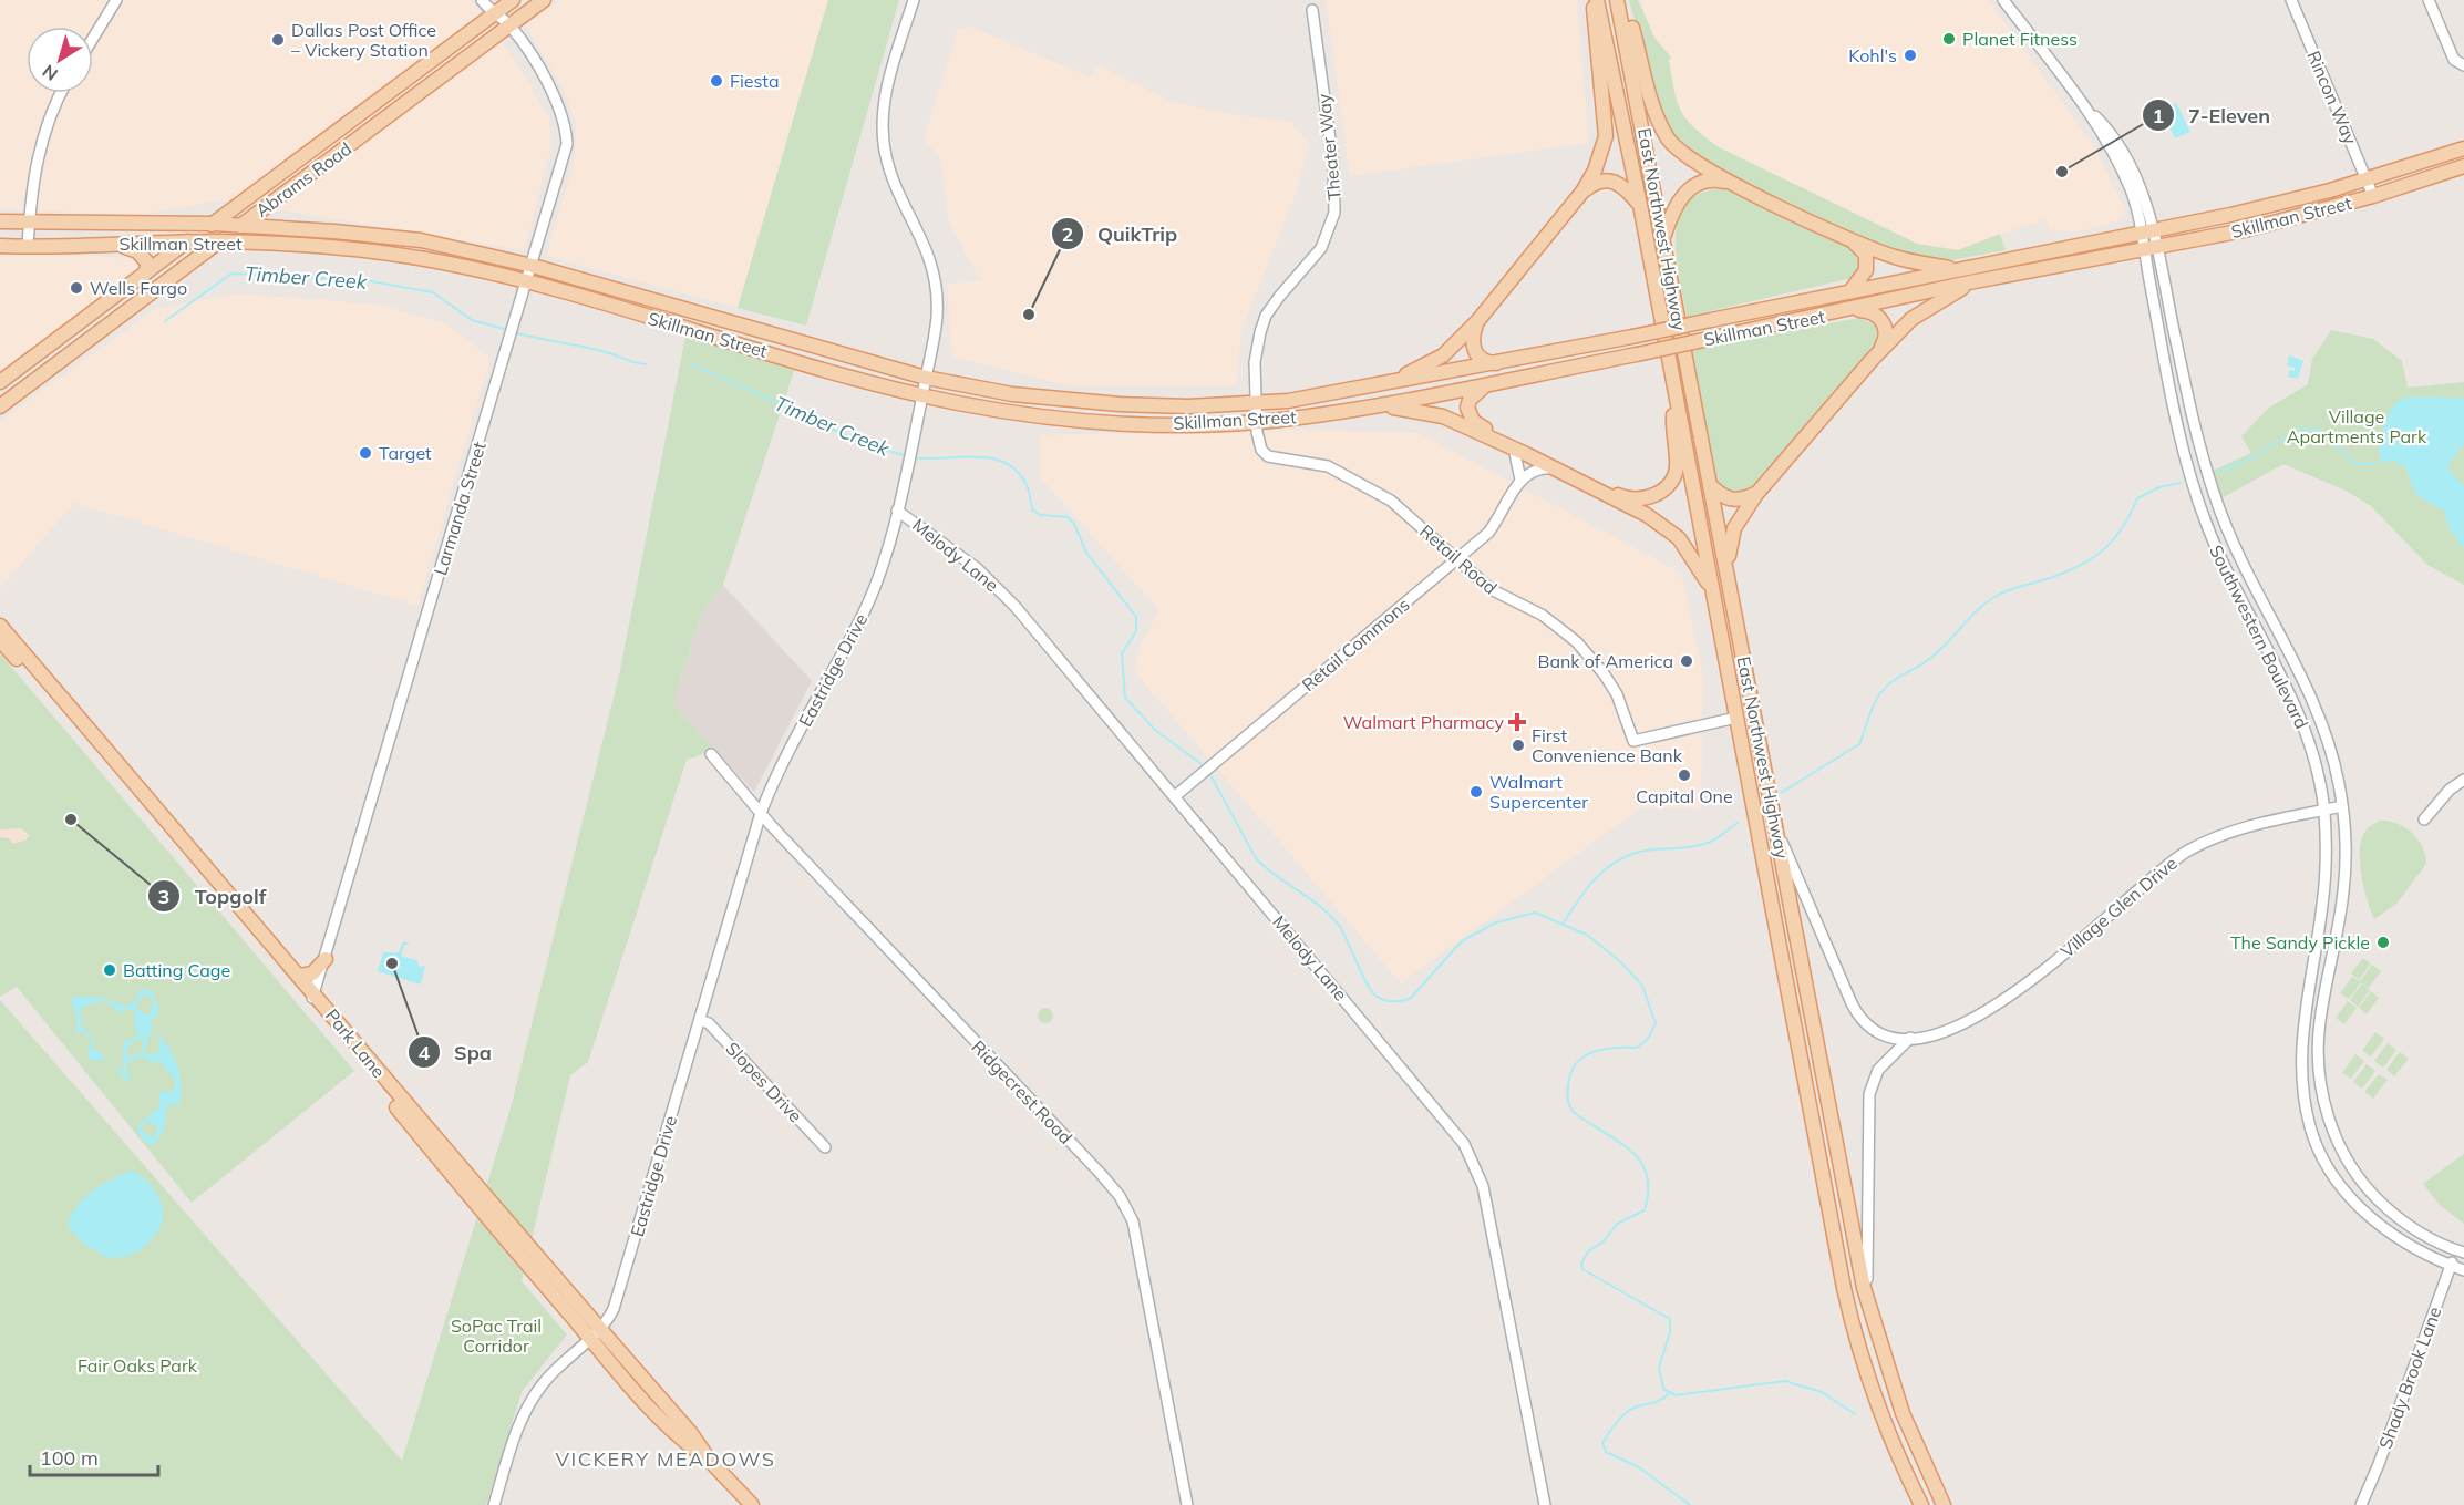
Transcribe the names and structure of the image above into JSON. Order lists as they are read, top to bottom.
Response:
{
  "streets": {
    "main road": [
      "Abrams Road",
      "Skillman Street",
      "East Northwest Highway",
      "Park Lane"
    ],
    "street": [
      "Rincon Way",
      "Theater Way",
      "Larmanda Street",
      "Melody Lane",
      "Retail Road",
      "Southwestern Boulevard",
      "Retail Commons",
      "Eastridge Drive",
      "Village Glen Drive",
      "Slopes Drive",
      "Ridgecrest Road",
      "Shady Brook Lane"
    ]
  },
  "crossings": [
    ["Rincon Way", "Skillman Street"],
    ["Theater Way", "Skillman Street"],
    ["Theater Way", "Retail Road"],
    ["Abrams Road", "Skillman Street"],
    ["Abrams Road", "Larmanda Street"],
    ["Skillman Street", "Larmanda Street"],
    ["Skillman Street", "Southwestern Boulevard"],
    ["Skillman Street", "Eastridge Drive"],
    ["East Northwest Highway", "Retail Road"],
    ["East Northwest Highway", "Village Glen Drive"],
    ["Larmanda Street", "Park Lane"],
    ["Melody Lane", "Retail Commons"],
    ["Melody Lane", "Eastridge Drive"],
    ["Retail Road", "Retail Commons"],
    ["Southwestern Boulevard", "Village Glen Drive"],
    ["Southwestern Boulevard", "Shady Brook Lane"],
    ["Eastridge Drive", "Park Lane"],
    ["Eastridge Drive", "Slopes Drive"],
    ["Eastridge Drive", "Ridgecrest Road"]
  ],
  "districts": ["VICKERY MEADOWS"],
  "water": ["Timber Creek"],
  "parks": ["Village Apartments Park", "SoPac Trail Corridor", "Fair Oaks Park"],
  "places": {
    "other": [
      "Planet Fitness",
      "Dallas Post Office – Vickery Station",
      "Kohl's",
      "Fiesta",
      "7-Eleven",
      "Wells Fargo",
      "QuikTrip",
      "Target",
      "Bank of America",
      "First Convenience Bank",
      "Capital One",
      "Walmart Supercenter",
      "Topgolf",
      "The Sandy Pickle",
      "Spa",
      "Batting Cage"
    ],
    "health": ["Walmart Pharmacy"]
  },
  "scale_bar": "100 m",
  "north": "bottom left"
}
